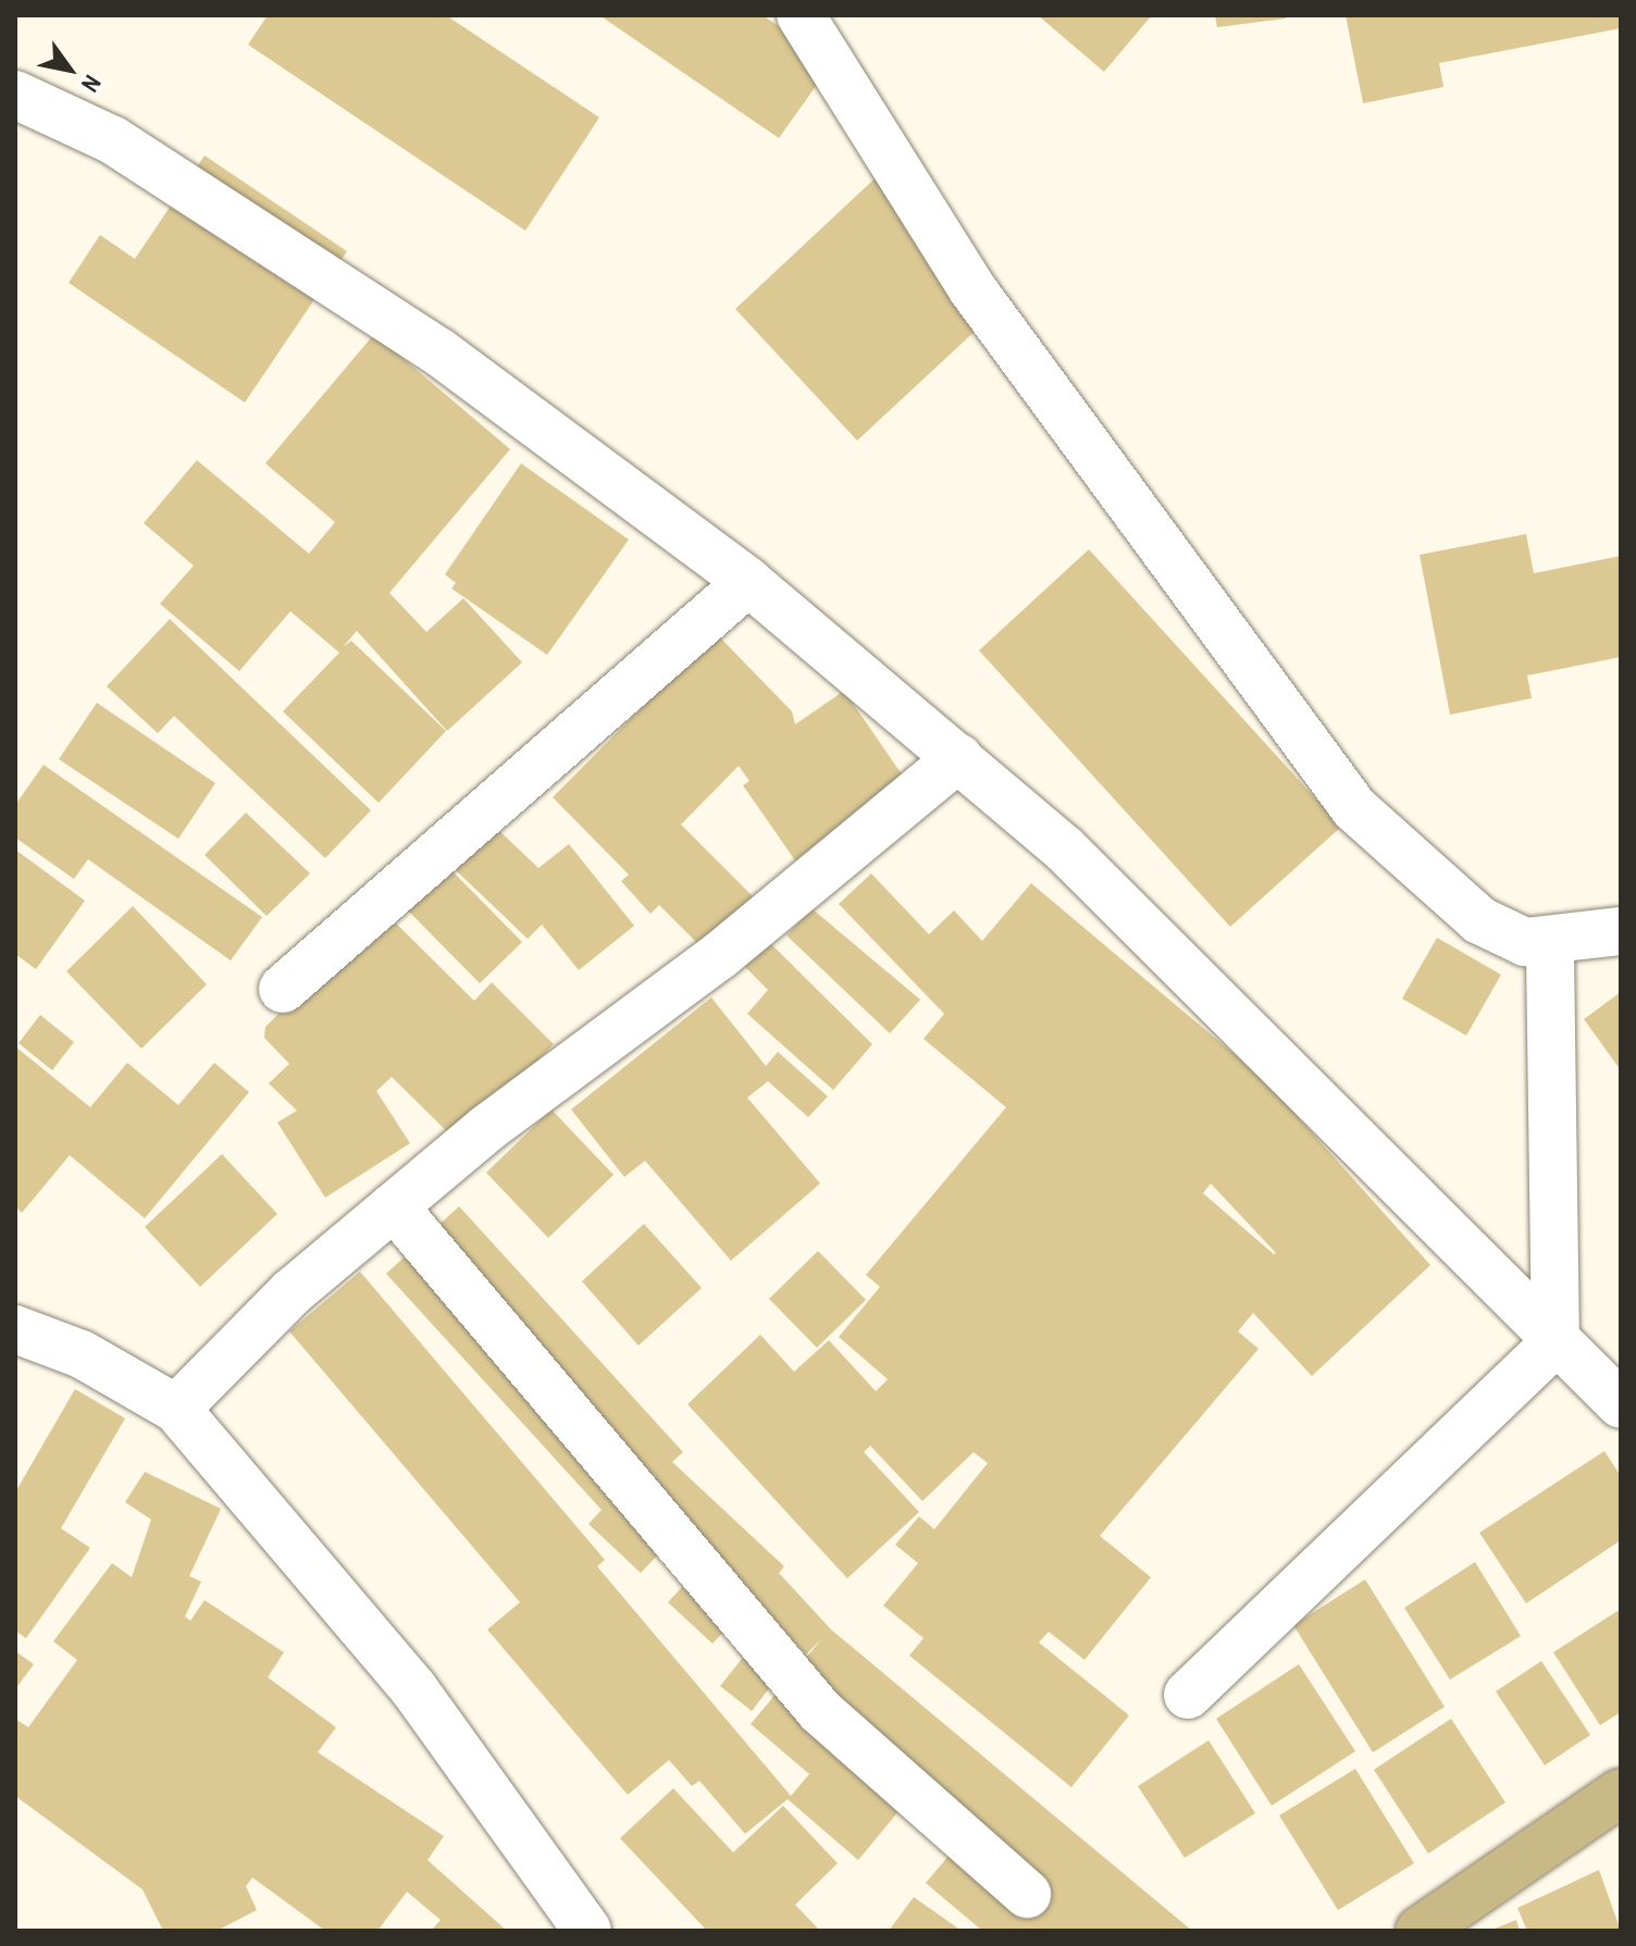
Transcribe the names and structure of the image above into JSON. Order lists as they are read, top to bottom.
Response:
{
  "north": "bottom right"
}
